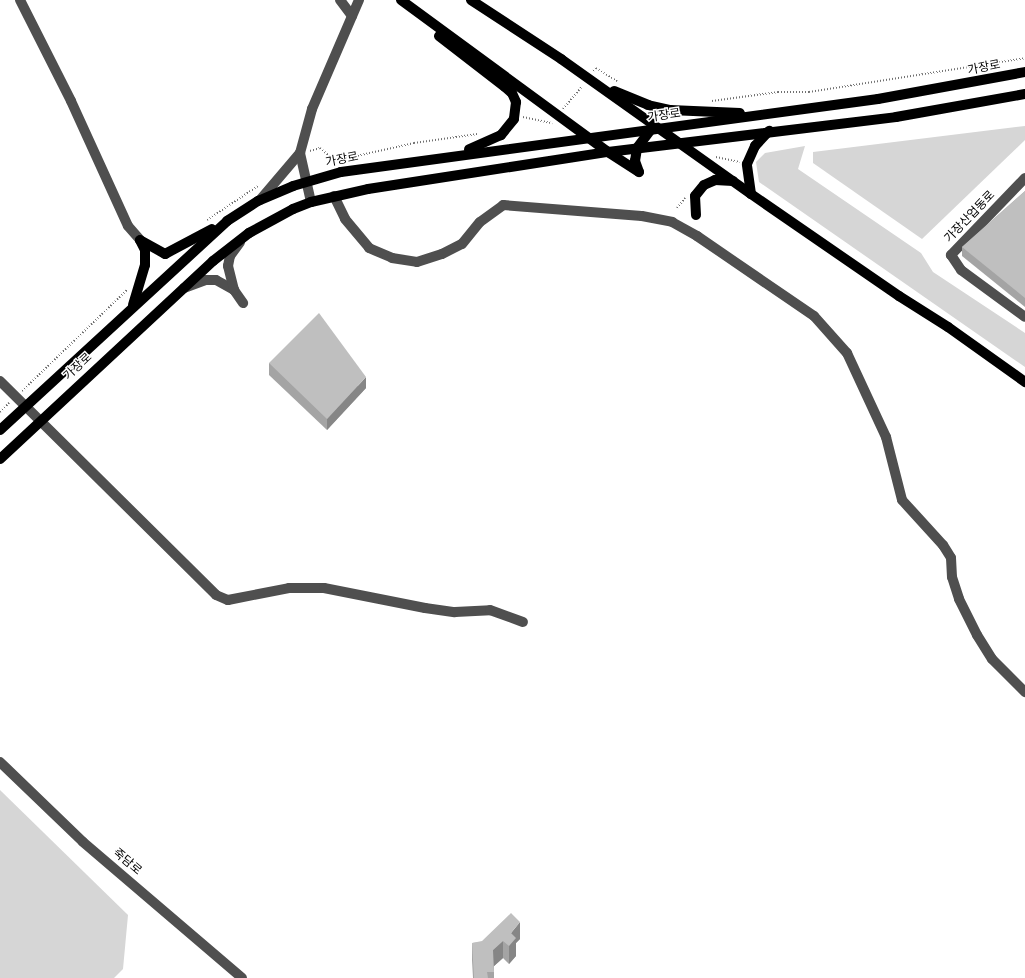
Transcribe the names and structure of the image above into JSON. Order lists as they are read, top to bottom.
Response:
{
  "streets": {
    "main road": ["가장로"],
    "street": ["가장산업동로", "죽담로"]
  }
}
